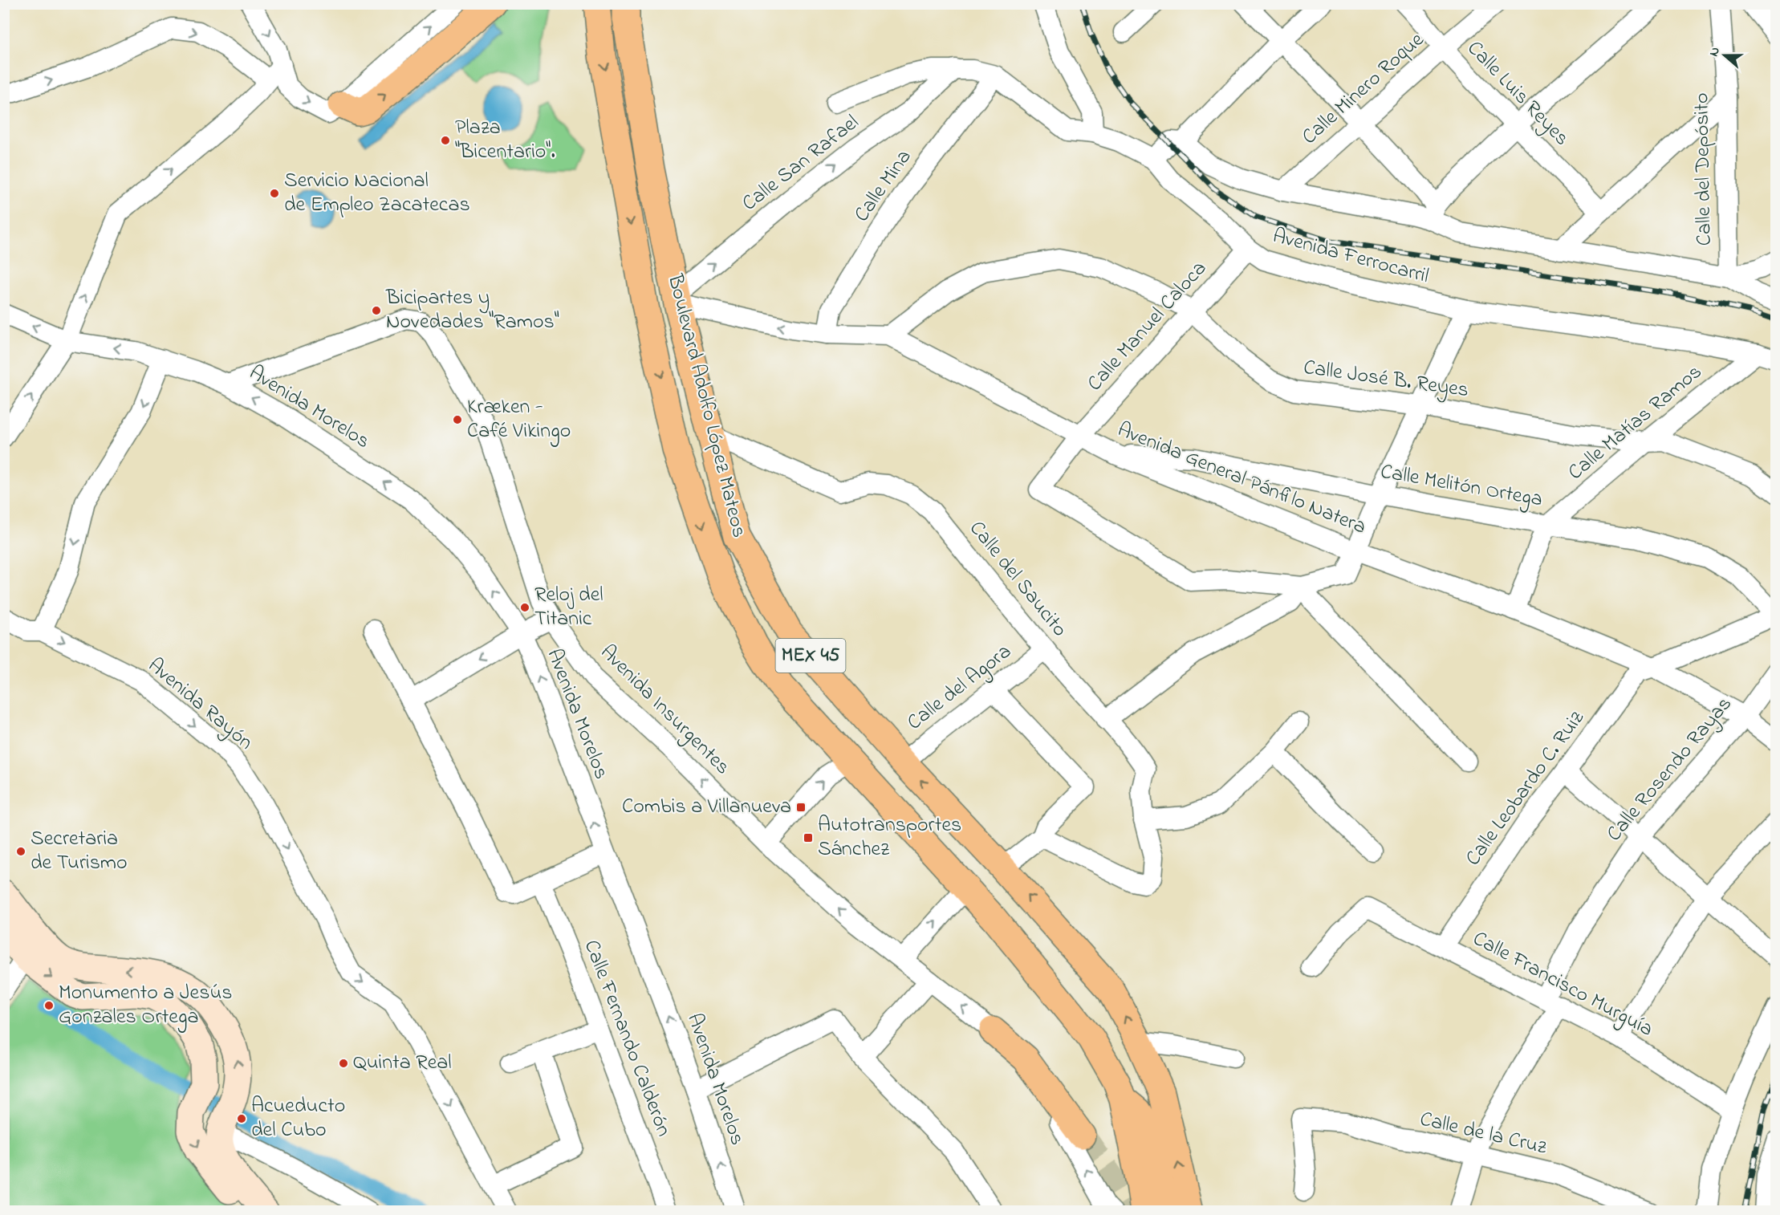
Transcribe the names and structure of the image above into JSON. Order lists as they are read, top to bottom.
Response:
{
  "streets": {
    "main road": ["Boulevard Adolfo López Mateos", "MEX 45"],
    "street": [
      "Calle Minero Roque",
      "Calle Luis Reyes",
      "Calle San Rafael",
      "Calle del Depósito",
      "Calle Mina",
      "Avenida Ferrocarril",
      "Calle Manuel Caloca",
      "Calle José B. Reyes",
      "Avenida Morelos",
      "Calle Matías Ramos",
      "Avenida General Pánfilo Natera",
      "Calle Melitón Ortega",
      "Calle del Saucito",
      "Calle del Agora",
      "Avenida Rayón",
      "Avenida Insurgentes",
      "Calle Rosendo Rayas",
      "Calle Leobardo C. Ruiz",
      "Calle Francisco Murguía",
      "Calle Fernando Calderón",
      "Calle de la Cruz"
    ]
  },
  "crossings": [
    ["Calle Minero Roque", "Calle Luis Reyes"],
    ["Calle San Rafael", "Boulevard Adolfo López Mateos"],
    ["Calle San Rafael", "Avenida General Pánfilo Natera"],
    ["Calle Mina", "Avenida Ferrocarril"],
    ["Calle Mina", "Avenida General Pánfilo Natera"],
    ["Avenida Ferrocarril", "Calle Manuel Caloca"],
    ["Avenida Ferrocarril", "Calle Matías Ramos"],
    ["Calle Manuel Caloca", "Calle José B. Reyes"],
    ["Calle Manuel Caloca", "Avenida General Pánfilo Natera"],
    ["Calle José B. Reyes", "Calle Matías Ramos"],
    ["Calle José B. Reyes", "Avenida General Pánfilo Natera"],
    ["Boulevard Adolfo López Mateos", "Avenida General Pánfilo Natera"],
    ["Boulevard Adolfo López Mateos", "Calle del Saucito"],
    ["Boulevard Adolfo López Mateos", "Calle del Agora"],
    ["Avenida Morelos", "Avenida Insurgentes"],
    ["Calle Matías Ramos", "Avenida General Pánfilo Natera"],
    ["Calle Matías Ramos", "Calle Melitón Ortega"],
    ["Avenida General Pánfilo Natera", "Calle Melitón Ortega"],
    ["Avenida General Pánfilo Natera", "Calle Rosendo Rayas"],
    ["Avenida General Pánfilo Natera", "Calle Leobardo C. Ruiz"],
    ["Calle Melitón Ortega", "Calle Leobardo C. Ruiz"],
    ["Calle del Saucito", "Calle del Agora"],
    ["Calle Rosendo Rayas", "Calle Francisco Murguía"],
    ["Calle Rosendo Rayas", "Calle de la Cruz"],
    ["Calle Leobardo C. Ruiz", "Calle Francisco Murguía"]
  ],
  "one_way": ["Avenida Morelos", "Avenida Rayón", "Avenida Insurgentes"],
  "places": {
    "other": [
      "Plaza \"Bicentario\".",
      "Servicio Nacional de Empleo Zacatecas",
      "Bicipartes y Novedades \"Ramos\"",
      "Kræken - Café Vikingo",
      "Reloj del Titanic",
      "Secretaria de Turismo",
      "Monumento a Jesús Gonzales Ortega",
      "Quinta Real",
      "Acueducto del Cubo"
    ],
    "transit": ["Combis a Villanueva", "Autotransportes Sánchez"]
  },
  "north": "left"
}
